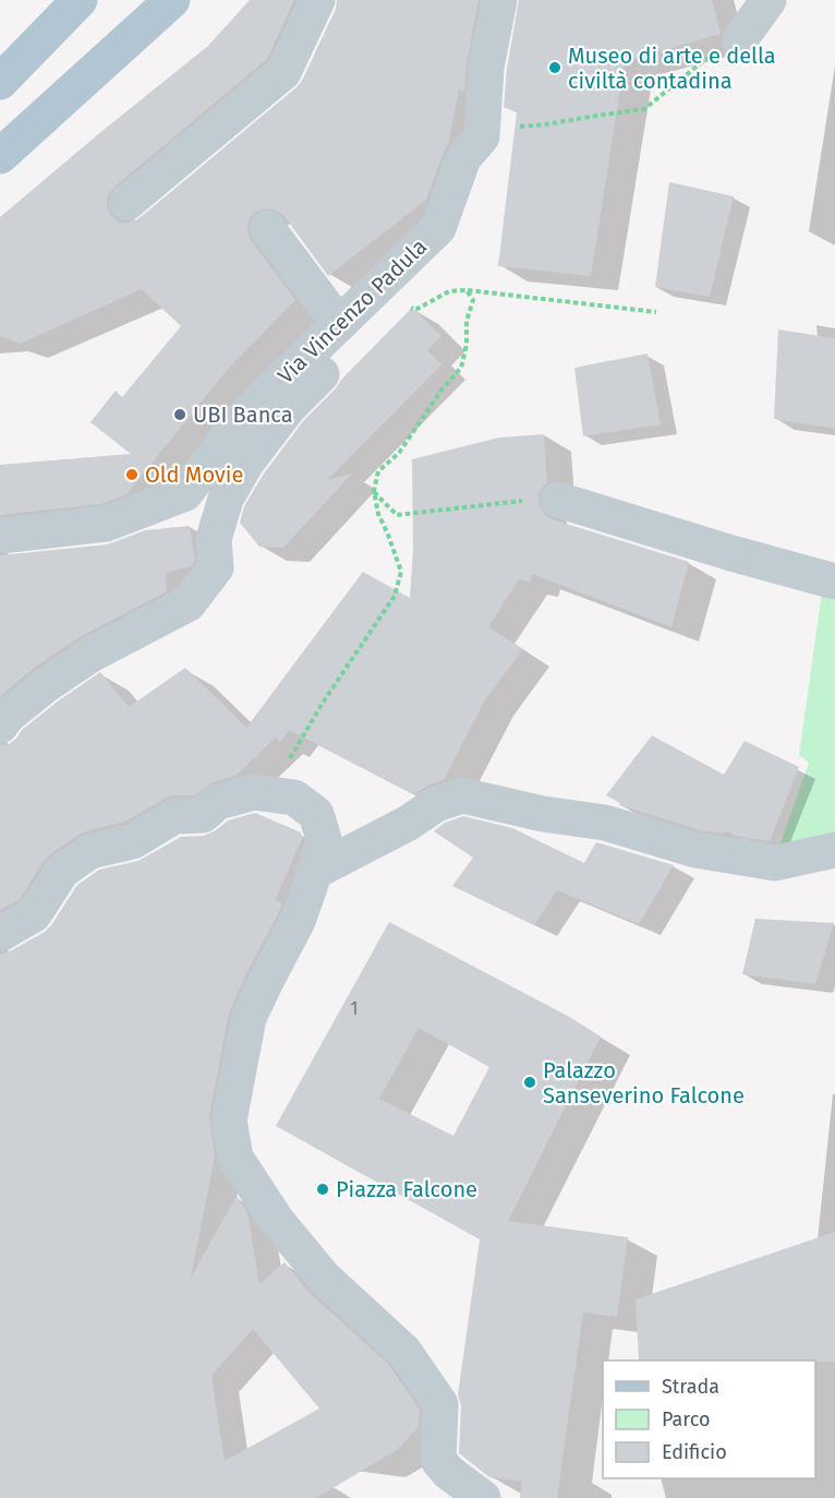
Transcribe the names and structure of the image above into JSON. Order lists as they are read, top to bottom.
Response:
{
  "streets": {
    "street": ["Via Vincenzo Padula"]
  },
  "places": [
    "Museo di arte e della civiltà contadina",
    "UBI Banca",
    "Old Movie",
    "Palazzo Sanseverino Falcone",
    "Piazza Falcone"
  ],
  "house_numbers": ["1"],
  "legend": ["Strada", "Parco", "Edificio"]
}
